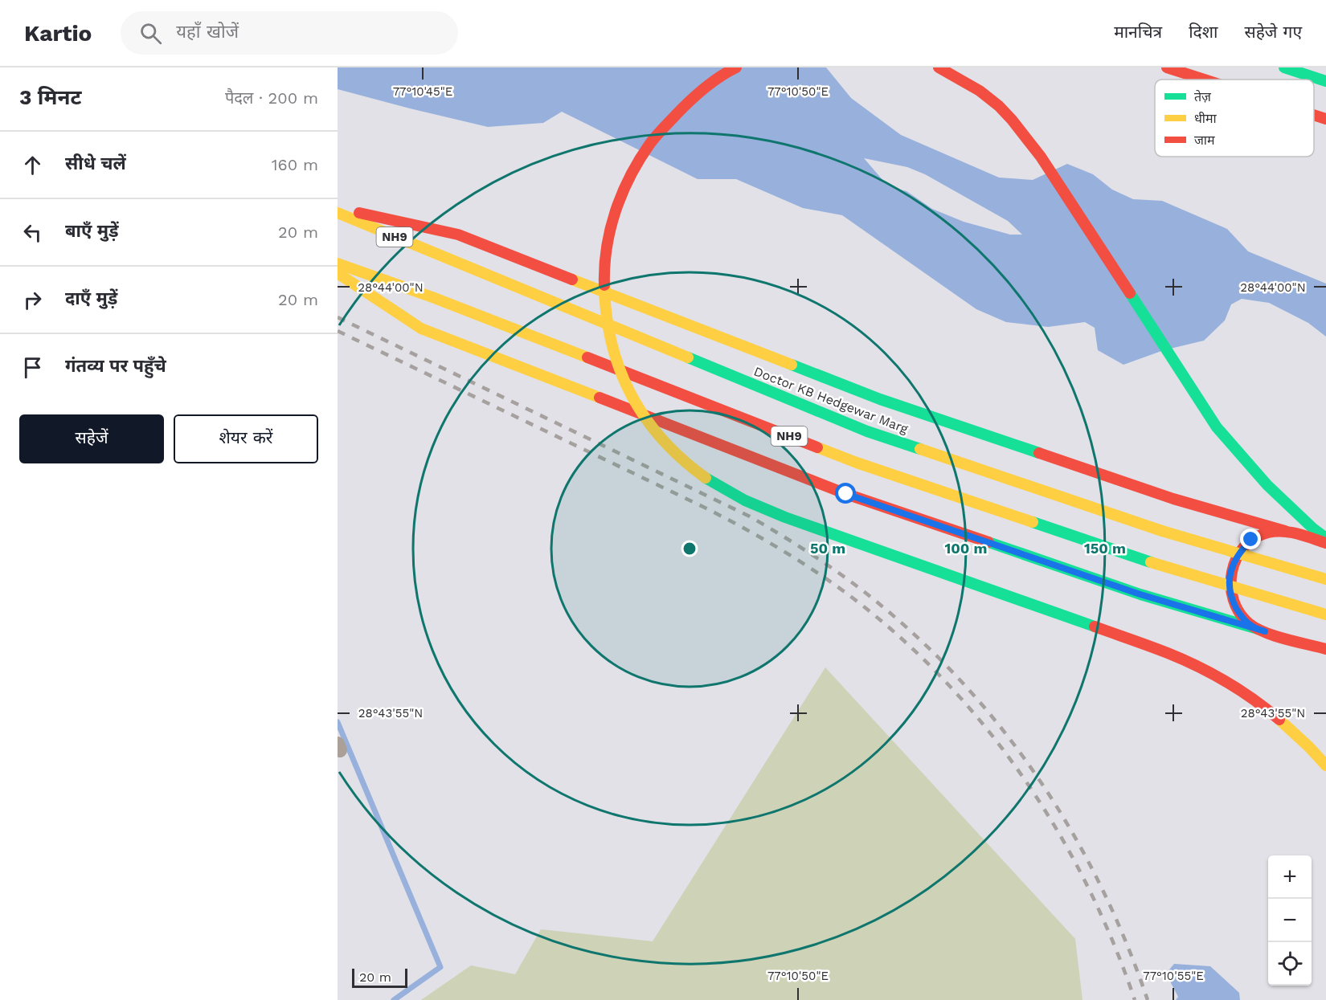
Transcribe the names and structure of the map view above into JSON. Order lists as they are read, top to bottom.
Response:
{
  "streets": {
    "main road": ["NH9", "Doctor KB Hedgewar Marg"]
  },
  "legend": ["तेज़", "धीमा", "जाम"],
  "scale_bar": "20 m",
  "page": {
    "header": "Kartio",
    "search": "यहाँ खोजें",
    "nav": ["मानचित्र", "दिशा", "सहेजे गए"],
    "heading": ["3 मिनट", "पैदल · 200 m"],
    "list": [
      ["सीधे चलें", "160 m"],
      ["बाएँ मुड़ें", "20 m"],
      ["दाएँ मुड़ें", "20 m"],
      "गंतव्य पर पहुँचे"
    ],
    "buttons": ["सहेजें", "शेयर करें"],
    "map_buttons": ["+", "−"],
    "scale": "20 m"
  },
  "coordinates": [
    "77°10'45\"E",
    "77°10'50\"E",
    "28°44'00\"N",
    "28°43'55\"N",
    "77°10'55\"E"
  ],
  "rings": ["50 m", "100 m", "150 m"]
}
